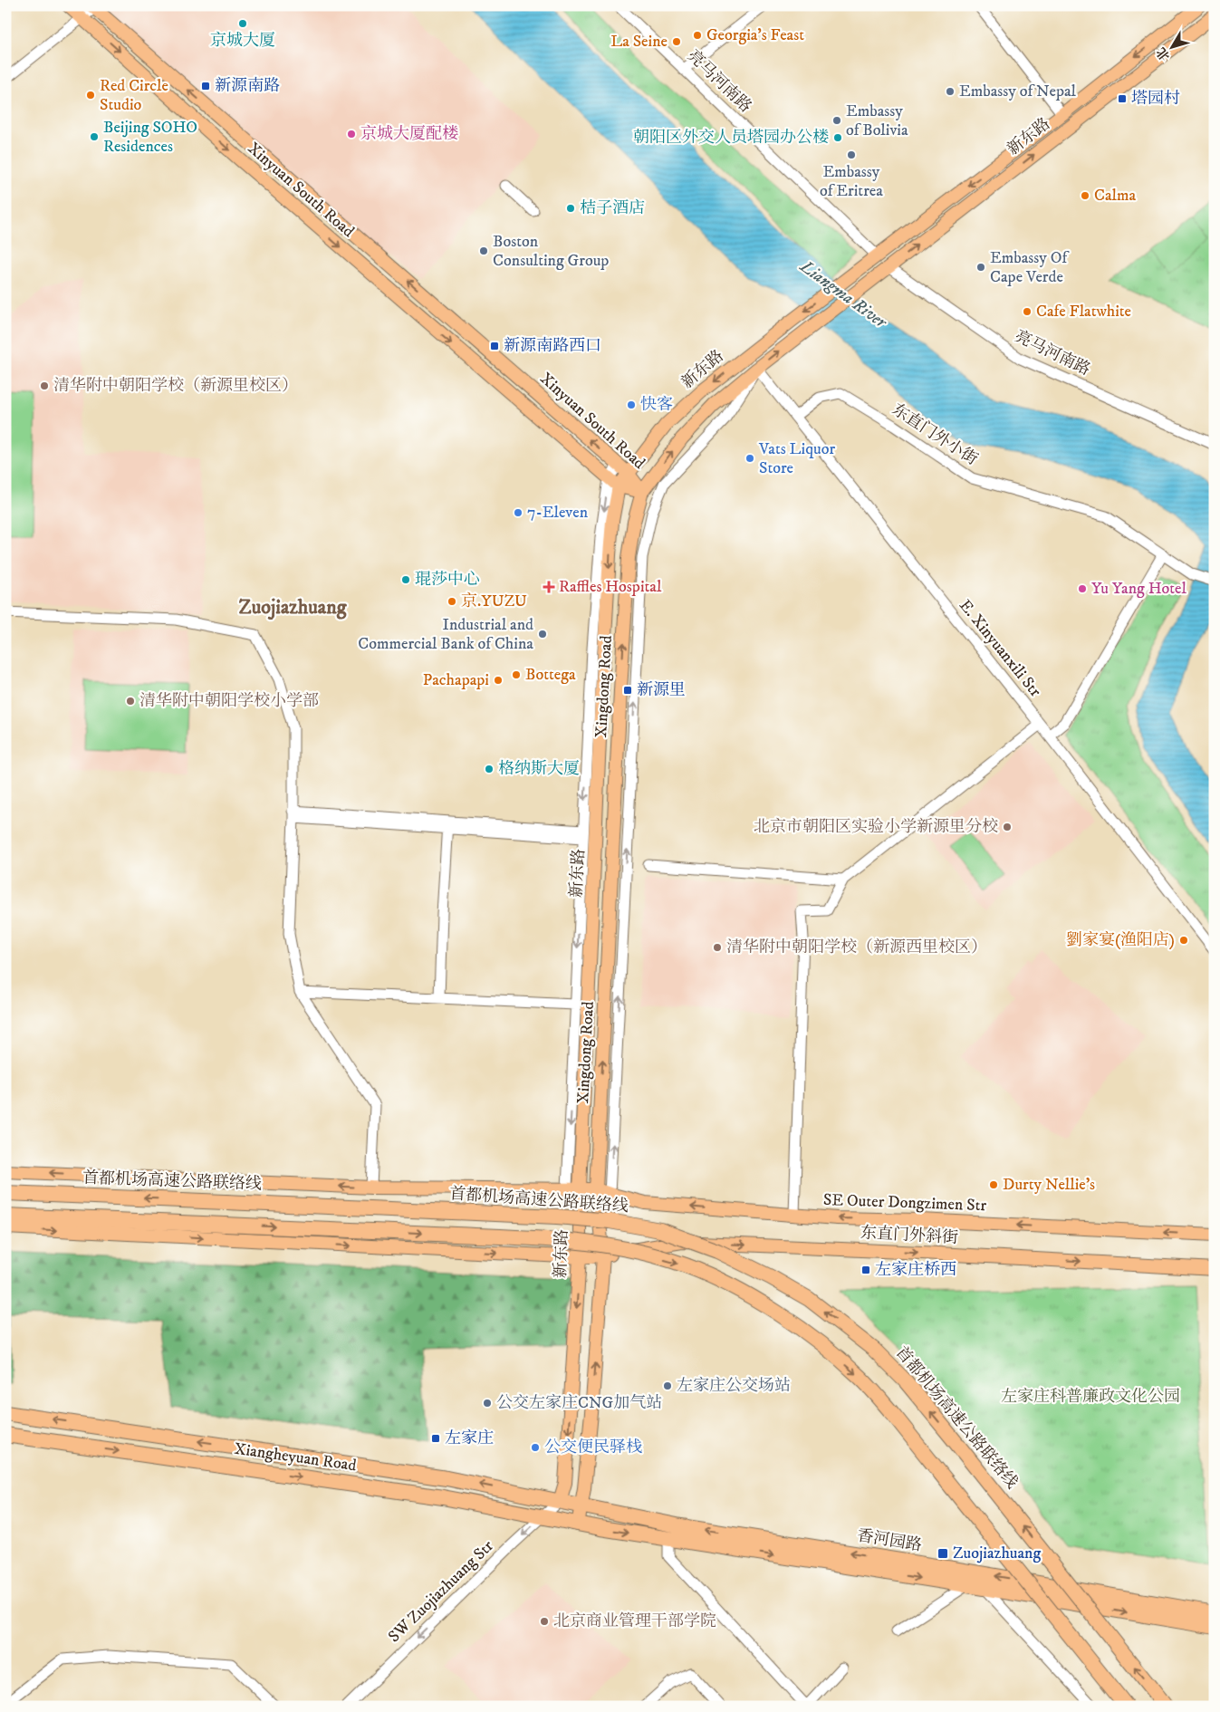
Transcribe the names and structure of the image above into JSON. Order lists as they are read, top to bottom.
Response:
{
  "streets": {
    "highway": ["首都机场高速公路联络线", "Xiangheyuan Road", "香河园路"],
    "main road": [
      "新东路",
      "Xinyuan South Road",
      "Xingdong Road",
      "SE Outer Dongzimen Str",
      "东直门外斜街"
    ],
    "street": [
      "亮马河南路",
      "东直门外小街",
      "E. Xinyuanxili Str",
      "SW Zuojiazhuang Str"
    ]
  },
  "crossings": [
    ["亮马河南路", "新东路"],
    ["新东路", "Xinyuan South Road"],
    ["新东路", "Xingdong Road"],
    ["新东路", "SE Outer Dongzimen Str"],
    ["新东路", "东直门外斜街"],
    ["新东路", "Xiangheyuan Road"],
    ["新东路", "香河园路"],
    ["新东路", "SW Zuojiazhuang Str"],
    ["Xinyuan South Road", "Xingdong Road"],
    ["东直门外小街", "E. Xinyuanxili Str"],
    ["E. Xinyuanxili Str", "Xingdong Road"],
    ["Xingdong Road", "SE Outer Dongzimen Str"],
    ["Xingdong Road", "东直门外斜街"],
    ["Xiangheyuan Road", "香河园路"],
    ["Xiangheyuan Road", "SW Zuojiazhuang Str"],
    ["香河园路", "SW Zuojiazhuang Str"]
  ],
  "one_way": [
    "Xingdong Road",
    "SE Outer Dongzimen Str",
    "东直门外斜街",
    "SW Zuojiazhuang Str"
  ],
  "districts": ["Zuojiazhuang"],
  "water": ["Liangma River"],
  "parks": ["左家庄科普廉政文化公园"],
  "places": {
    "other": [
      "京城大厦",
      "Georgia's Feast",
      "La Seine",
      "Embassy of Nepal",
      "Red Circle Studio",
      "Embassy of Bolivia",
      "京城大厦配楼",
      "Beijing SOHO Residences",
      "朝阳区外交人员塔园办公楼",
      "Embassy of Eritrea",
      "Calma",
      "桔子酒店",
      "Boston Consulting Group",
      "Embassy Of Cape Verde",
      "Cafe Flatwhite",
      "清华附中朝阳学校（新源里校区）",
      "快客",
      "Vats Liquor Store",
      "7-Eleven",
      "琨莎中心",
      "Yu Yang Hotel",
      "京.YUZU",
      "Industrial and Commercial Bank of China",
      "Bottega",
      "Pachapapi",
      "清华附中朝阳学校小学部",
      "格纳斯大厦",
      "北京市朝阳区实验小学新源里分校",
      "劉家宴(渔阳店)",
      "清华附中朝阳学校（新源西里校区）",
      "Durty Nellie's",
      "左家庄公交场站",
      "公交左家庄CNG加气站",
      "公交便民驿栈",
      "北京商业管理干部学院"
    ],
    "transit": [
      "新源南路",
      "塔园村",
      "新源南路西口",
      "新源里",
      "左家庄桥西",
      "左家庄",
      "Zuojiazhuang"
    ],
    "health": ["Raffles Hospital"]
  },
  "north": "bottom left"
}
